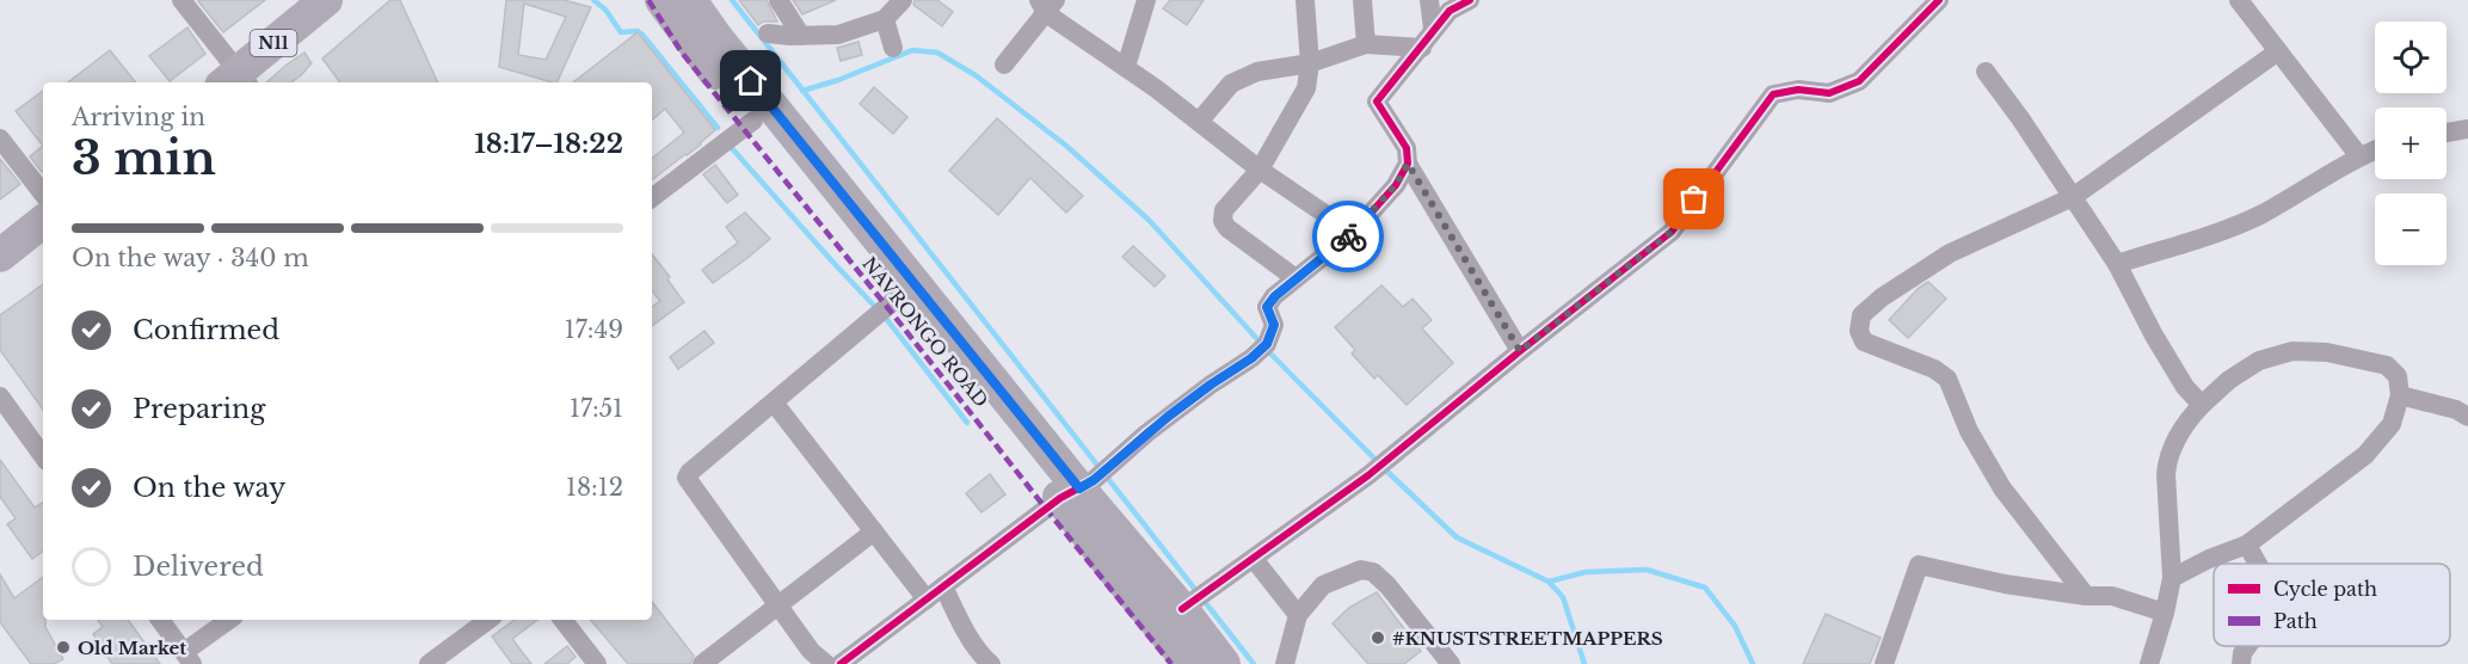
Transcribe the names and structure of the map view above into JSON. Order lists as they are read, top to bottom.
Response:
{
  "streets": {
    "highway": ["N11", "NAVRONGO ROAD"]
  },
  "places": ["#KNUSTSTREETMAPPERS", "Old Market"],
  "legend": ["Cycle path", "Path"],
  "page": {
    "map_buttons": ["+", "−"],
    "heading": ["3 min", "Arriving in", "18:17–18:22"],
    "bar": "On the way · 340 m",
    "list": [
      ["Confirmed", "17:49"],
      ["Preparing", "17:51"],
      ["On the way", "18:12"],
      "Delivered"
    ]
  }
}
